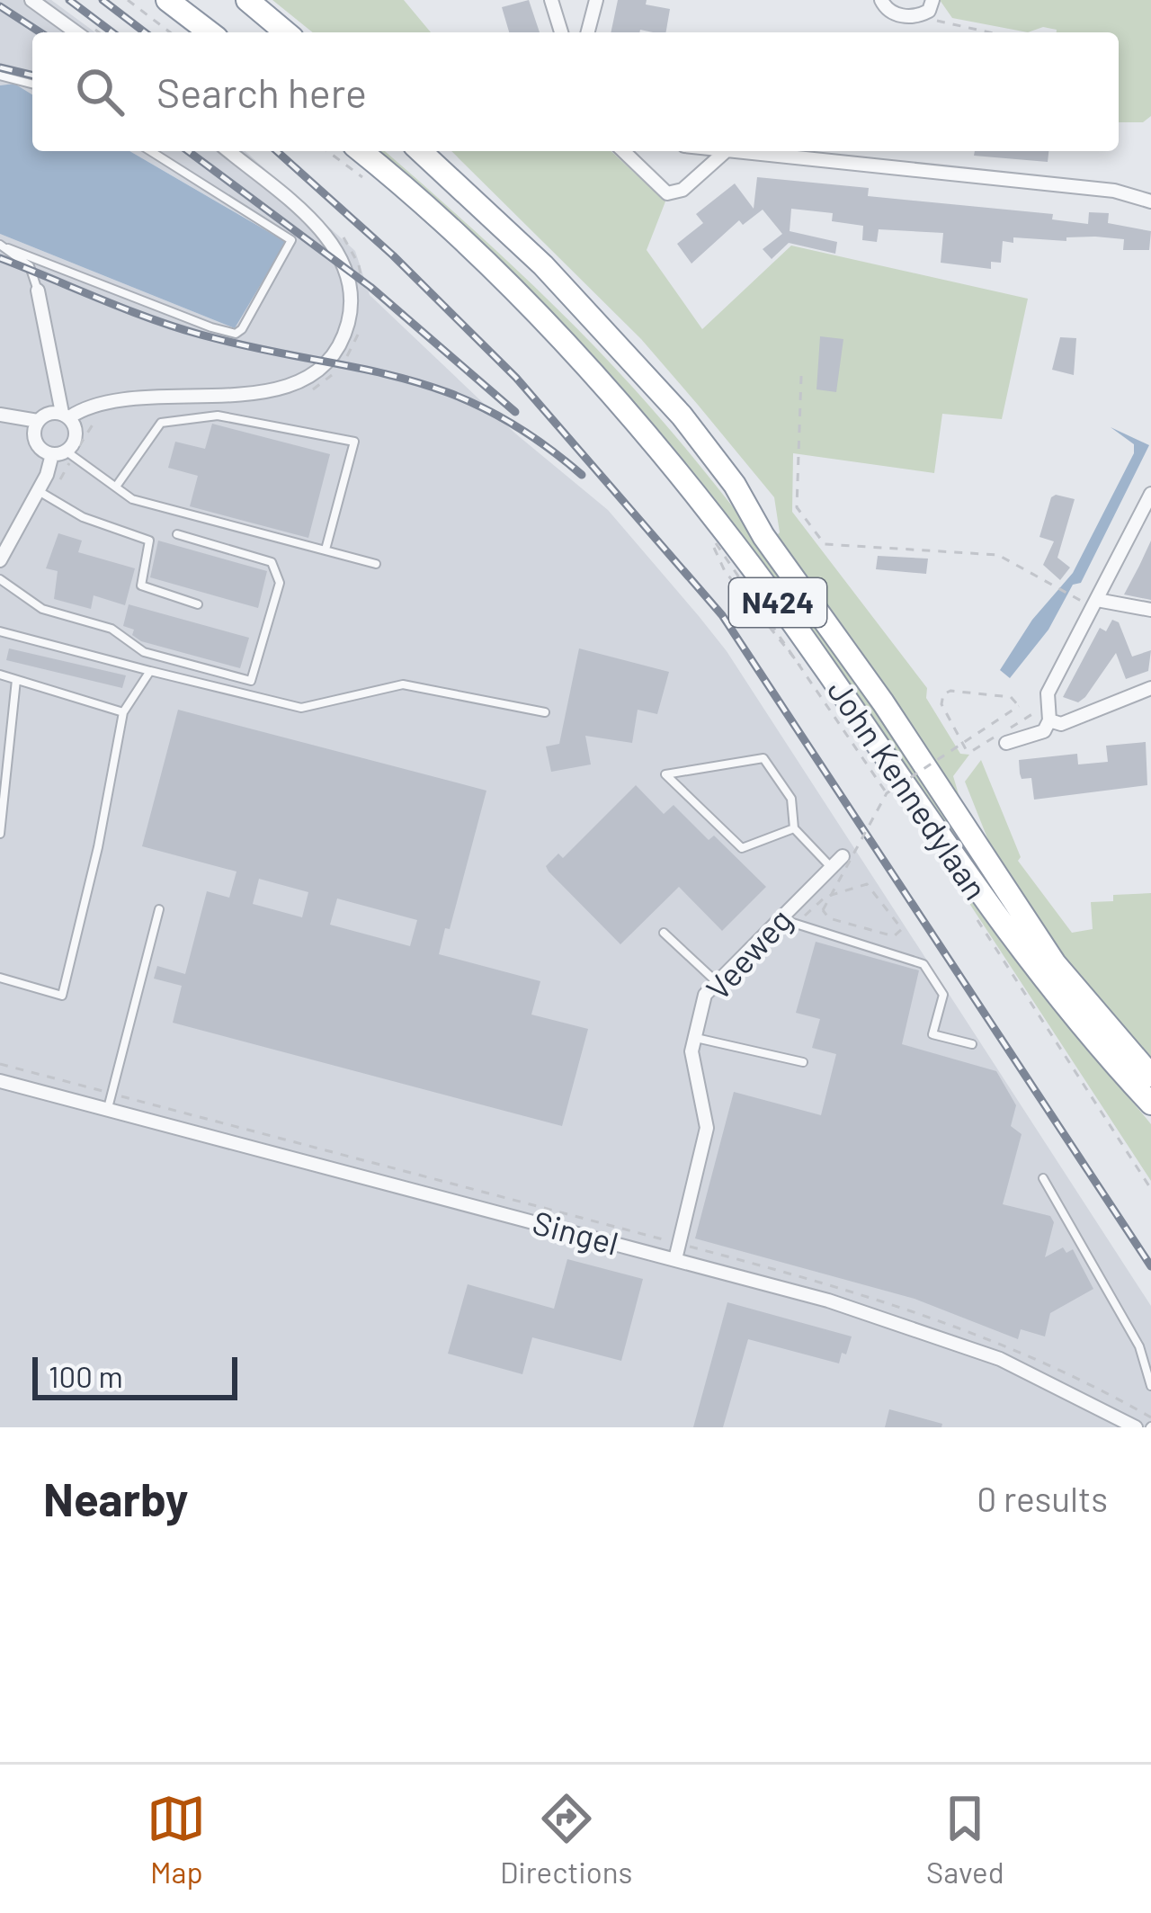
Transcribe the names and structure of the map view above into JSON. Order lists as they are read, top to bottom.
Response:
{
  "streets": {
    "highway": ["N424", "John Kennedylaan"],
    "street": ["Veeweg", "Singel"]
  },
  "crossings": [
    ["Veeweg", "Singel"]
  ],
  "scale_bar": "100 m",
  "page": {
    "search": "Search here",
    "scale": "100 m",
    "heading": ["Nearby", "0 results"],
    "nav": ["Map", "Directions", "Saved"]
  }
}
